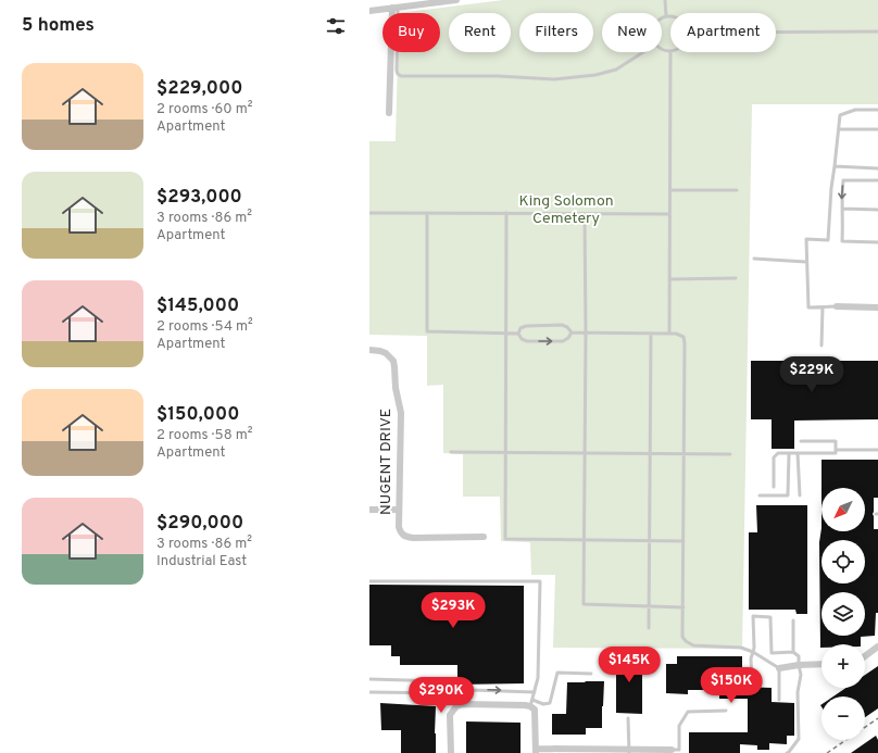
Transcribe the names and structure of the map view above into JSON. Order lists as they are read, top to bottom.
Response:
{
  "streets": {
    "street": ["NUGENT DRIVE"]
  },
  "parks": ["King Solomon Cemetery"],
  "north": "bottom left",
  "page": {
    "heading": "5 homes",
    "chip": [
      "Buy",
      "Rent",
      "Filters",
      "New",
      "Apartment"
    ],
    "list": [
      {
        "name": "$229,000",
        "note": "2 rooms · 60 m² · Apartment"
      },
      {
        "name": "$293,000",
        "note": "3 rooms · 86 m² · Apartment"
      },
      {
        "name": "$145,000",
        "note": "2 rooms · 54 m² · Apartment"
      },
      {
        "name": "$150,000",
        "note": "2 rooms · 58 m² · Apartment"
      },
      {
        "name": "$290,000",
        "note": "3 rooms · 86 m² · Industrial East"
      }
    ],
    "price": [
      "$229K",
      "$293K",
      "$145K",
      "$150K",
      "$290K"
    ],
    "map_buttons": ["+", "−"]
  }
}
